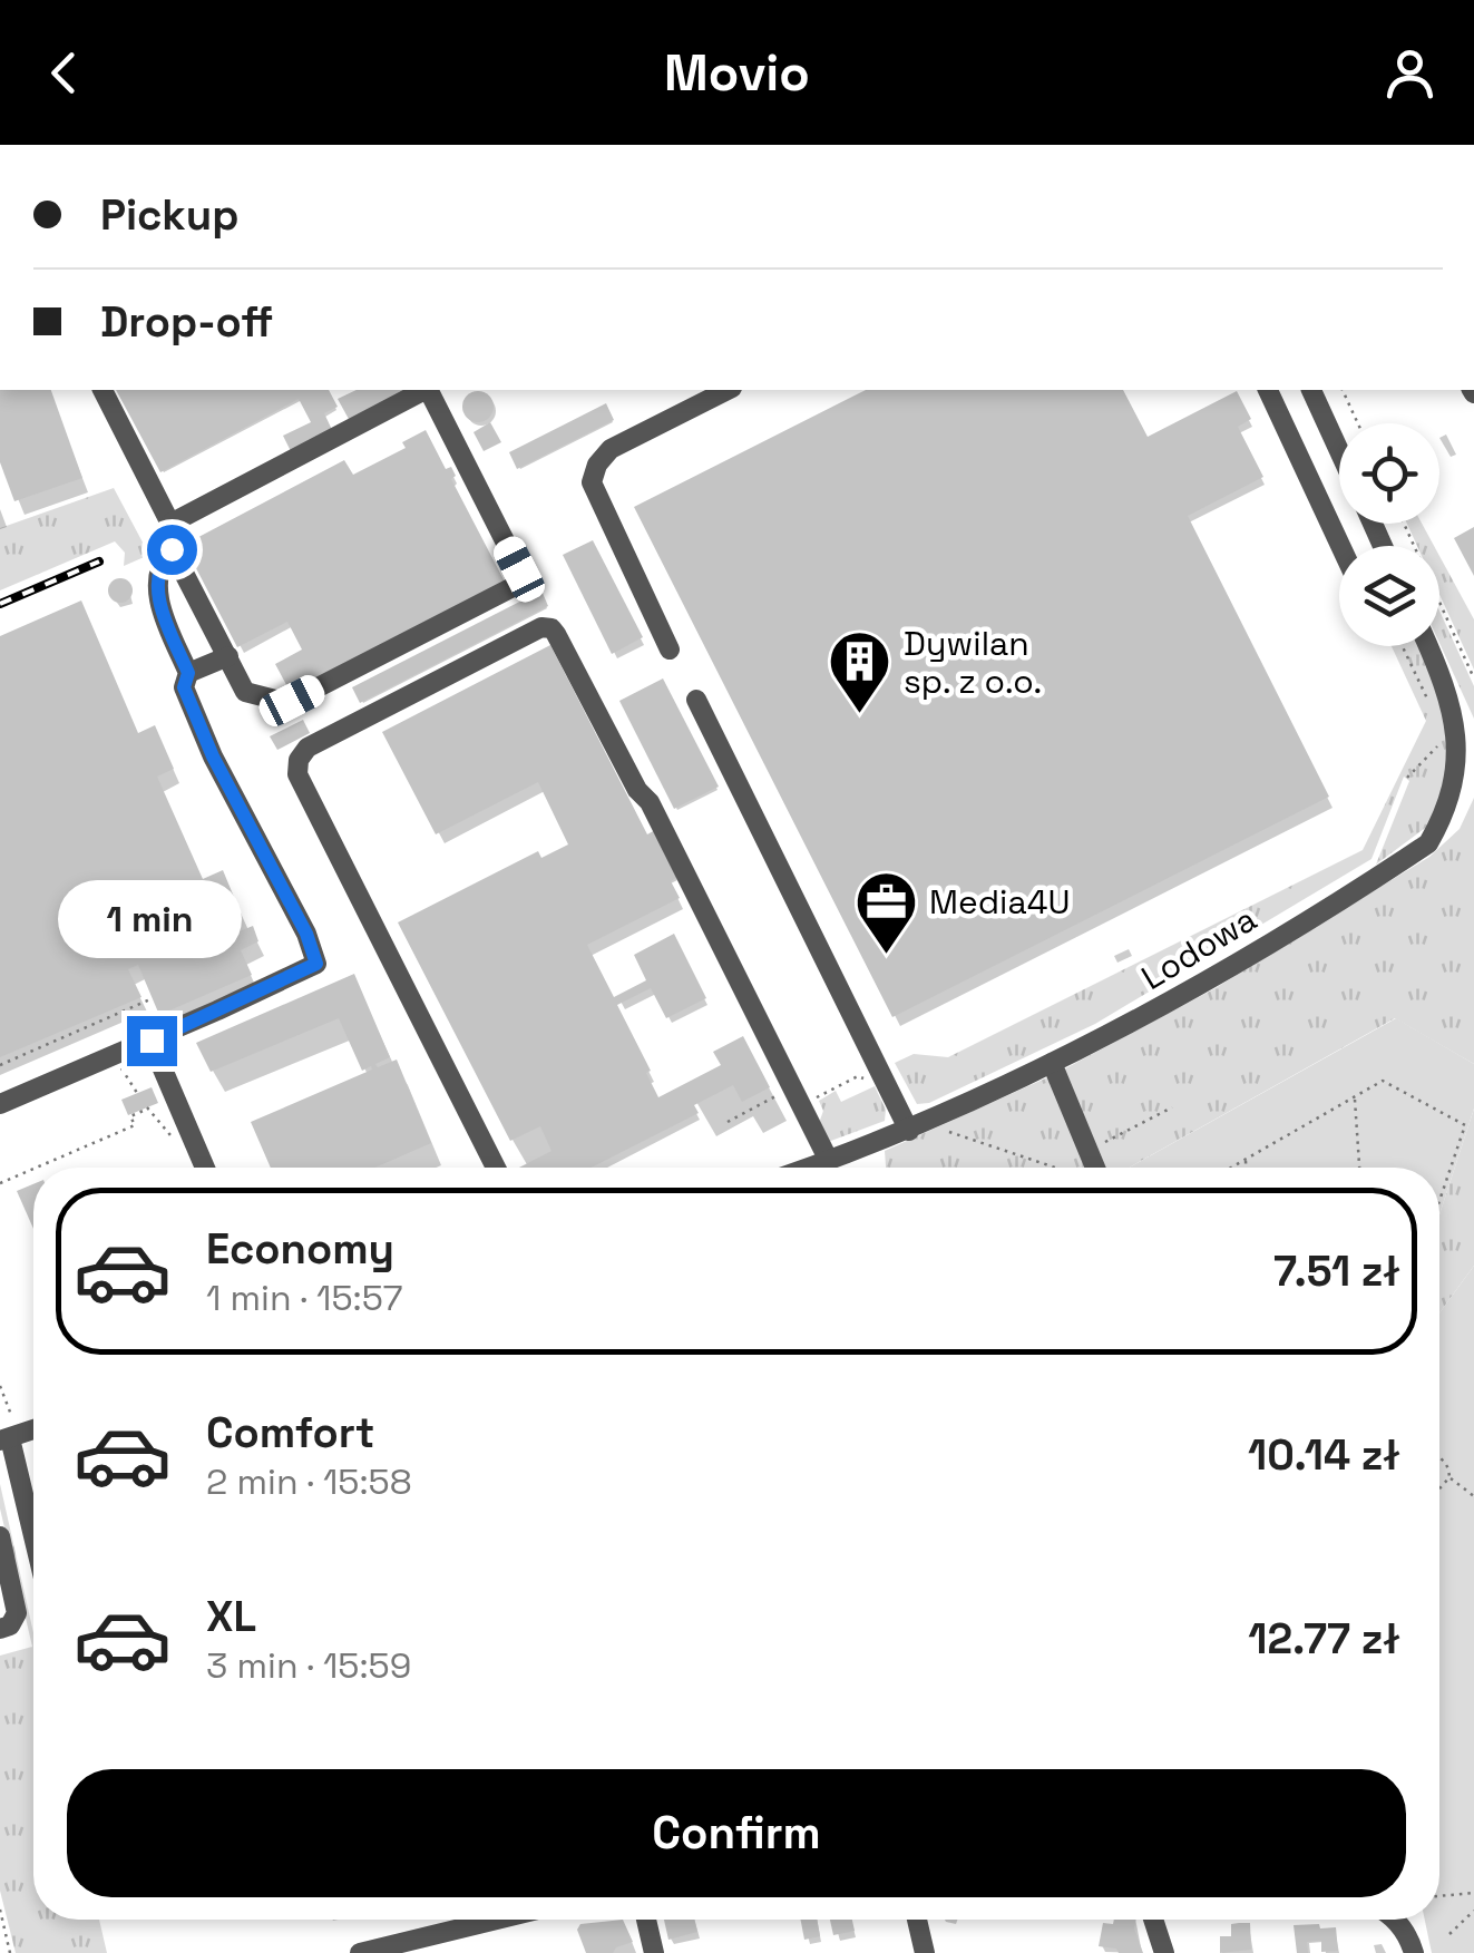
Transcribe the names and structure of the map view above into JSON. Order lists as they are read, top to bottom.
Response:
{
  "streets": {
    "street": ["Lodowa"]
  },
  "places": {
    "building": ["Dywilan sp. z o.o."],
    "office": ["Media4U"]
  },
  "page": {
    "header": "Movio",
    "banner": ["Pickup", "Drop-off"],
    "bubble": "1 min",
    "list": [
      {
        "name": "Economy",
        "note": "1 min · 15:57",
        "value": "7.51 zł"
      },
      {
        "name": "Comfort",
        "note": "2 min · 15:58",
        "value": "10.14 zł"
      },
      {
        "name": "XL",
        "note": "3 min · 15:59",
        "value": "12.77 zł"
      }
    ],
    "buttons": "Confirm"
  }
}
